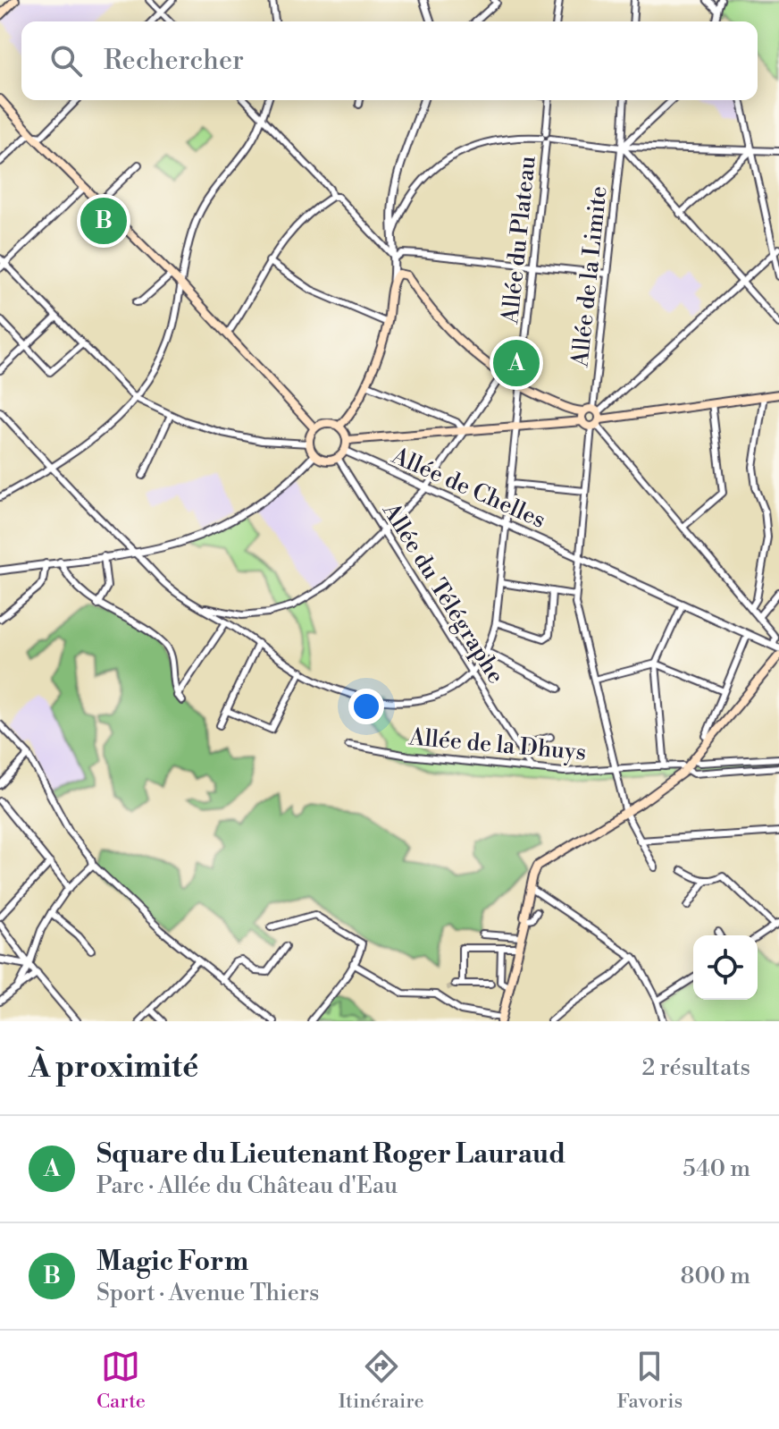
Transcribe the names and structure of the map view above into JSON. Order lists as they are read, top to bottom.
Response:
{
  "streets": {
    "street": [
      "Allée du Plateau",
      "Allée de la Limite",
      "Allée de Chelles",
      "Allée du Télégraphe",
      "Allée de la Dhuys"
    ]
  },
  "crossings": [
    ["Allée du Plateau", "Allée de Chelles"],
    ["Allée du Plateau", "Allée du Télégraphe"],
    ["Allée de la Limite", "Allée de Chelles"],
    ["Allée de la Limite", "Allée de la Dhuys"],
    ["Allée de Chelles", "Allée du Télégraphe"],
    ["Allée du Télégraphe", "Allée de la Dhuys"]
  ],
  "page": {
    "search": "Rechercher",
    "pins": ["B", "A"],
    "heading": ["À proximité", "2 résultats"],
    "list": [
      {
        "mark": "A",
        "name": "Square du Lieutenant Roger Lauraud",
        "note": "Parc · Allée du Château d'Eau",
        "value": "540 m"
      },
      {
        "mark": "B",
        "name": "Magic Form",
        "note": "Sport · Avenue Thiers",
        "value": "800 m"
      }
    ],
    "nav": ["Carte", "Itinéraire", "Favoris"]
  }
}
